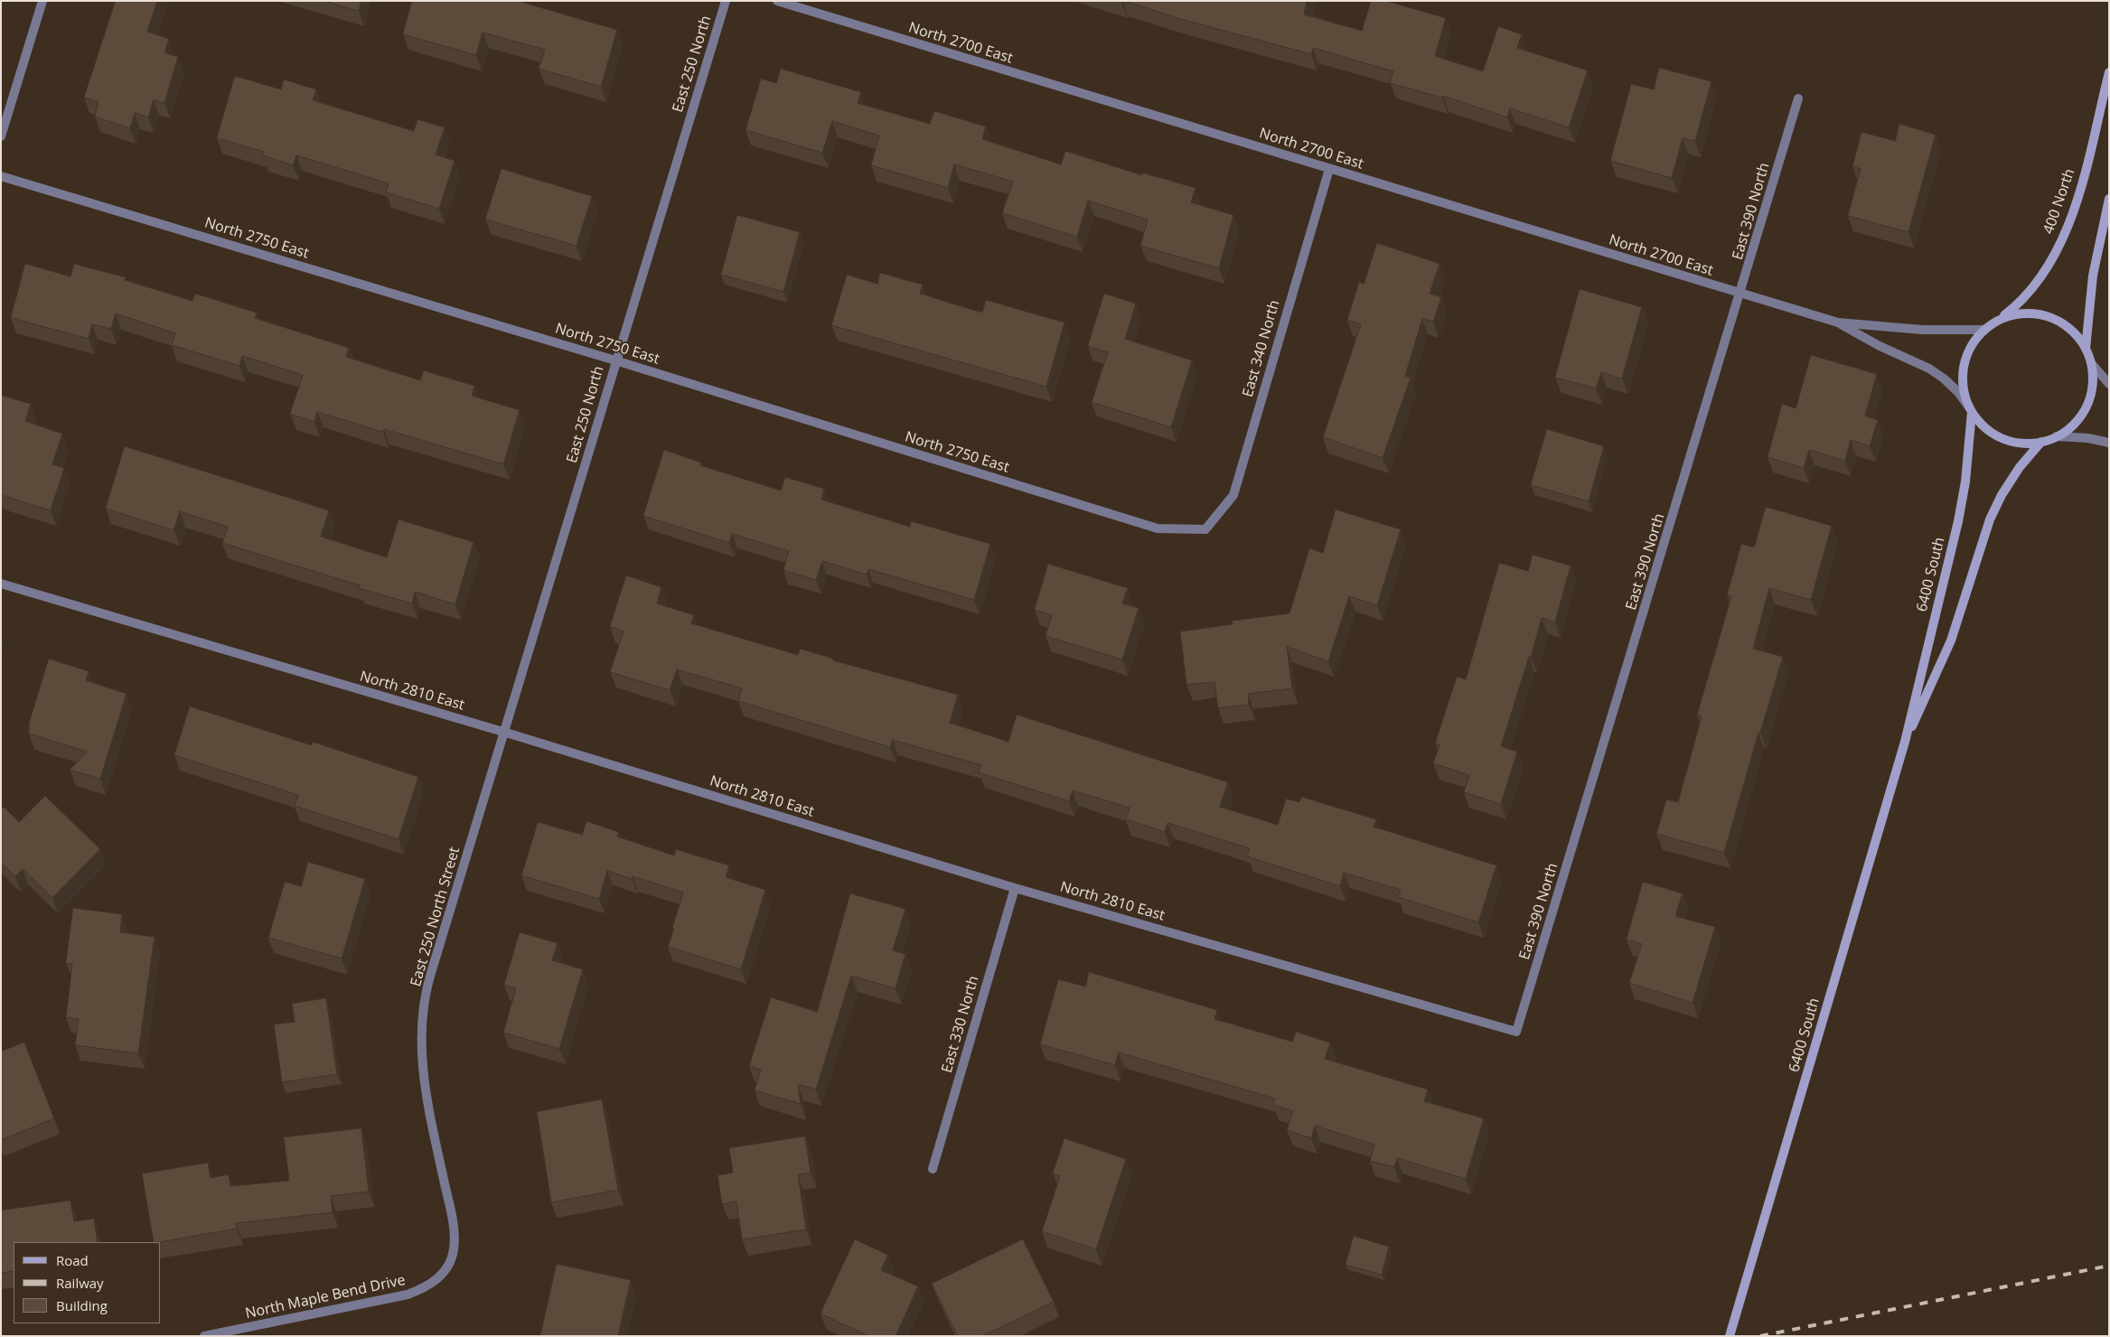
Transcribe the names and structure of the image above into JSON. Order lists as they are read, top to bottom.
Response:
{
  "streets": {
    "main road": ["400 North", "6400 South"],
    "street": [
      "North 2700 East",
      "East 250 North",
      "East 390 North",
      "North 2750 East",
      "East 340 North",
      "North 2810 East",
      "East 250 North Street",
      "East 330 North",
      "North Maple Bend Drive"
    ]
  },
  "crossings": [
    ["North 2700 East", "400 North"],
    ["North 2700 East", "East 390 North"],
    ["North 2700 East", "East 340 North"],
    ["North 2700 East", "6400 South"],
    ["East 250 North", "North 2750 East"],
    ["East 250 North", "North 2810 East"],
    ["East 250 North", "East 250 North Street"],
    ["400 North", "6400 South"],
    ["East 390 North", "North 2810 East"],
    ["North 2750 East", "East 340 North"],
    ["North 2810 East", "East 250 North Street"],
    ["North 2810 East", "East 330 North"],
    ["East 250 North Street", "North Maple Bend Drive"]
  ],
  "legend": ["Road", "Railway", "Building"]
}
